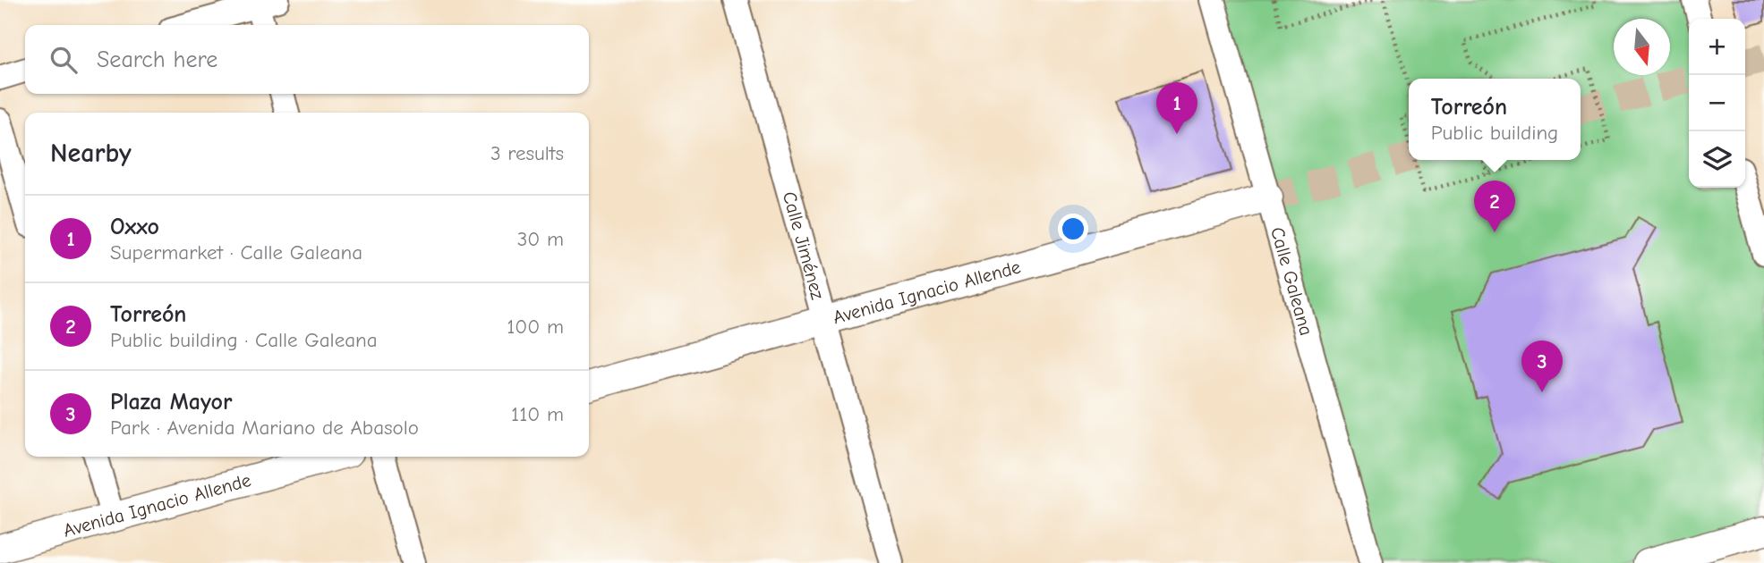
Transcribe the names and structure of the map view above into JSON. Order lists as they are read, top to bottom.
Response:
{
  "streets": {
    "street": ["Calle Jiménez", "Calle Galeana", "Avenida Ignacio Allende"]
  },
  "crossings": [
    ["Calle Jiménez", "Avenida Ignacio Allende"],
    ["Calle Galeana", "Avenida Ignacio Allende"]
  ],
  "north": "bottom",
  "page": {
    "map_buttons": ["+", "−"],
    "search": "Search here",
    "popup": ["Torreón", "Public building"],
    "pins": ["1", "2", "3"],
    "heading": ["Nearby", "3 results"],
    "list": [
      {
        "mark": "1",
        "name": "Oxxo",
        "note": "Supermarket · Calle Galeana",
        "value": "30 m"
      },
      {
        "mark": "2",
        "name": "Torreón",
        "note": "Public building · Calle Galeana",
        "value": "100 m"
      },
      {
        "mark": "3",
        "name": "Plaza Mayor",
        "note": "Park · Avenida Mariano de Abasolo",
        "value": "110 m"
      }
    ]
  }
}
